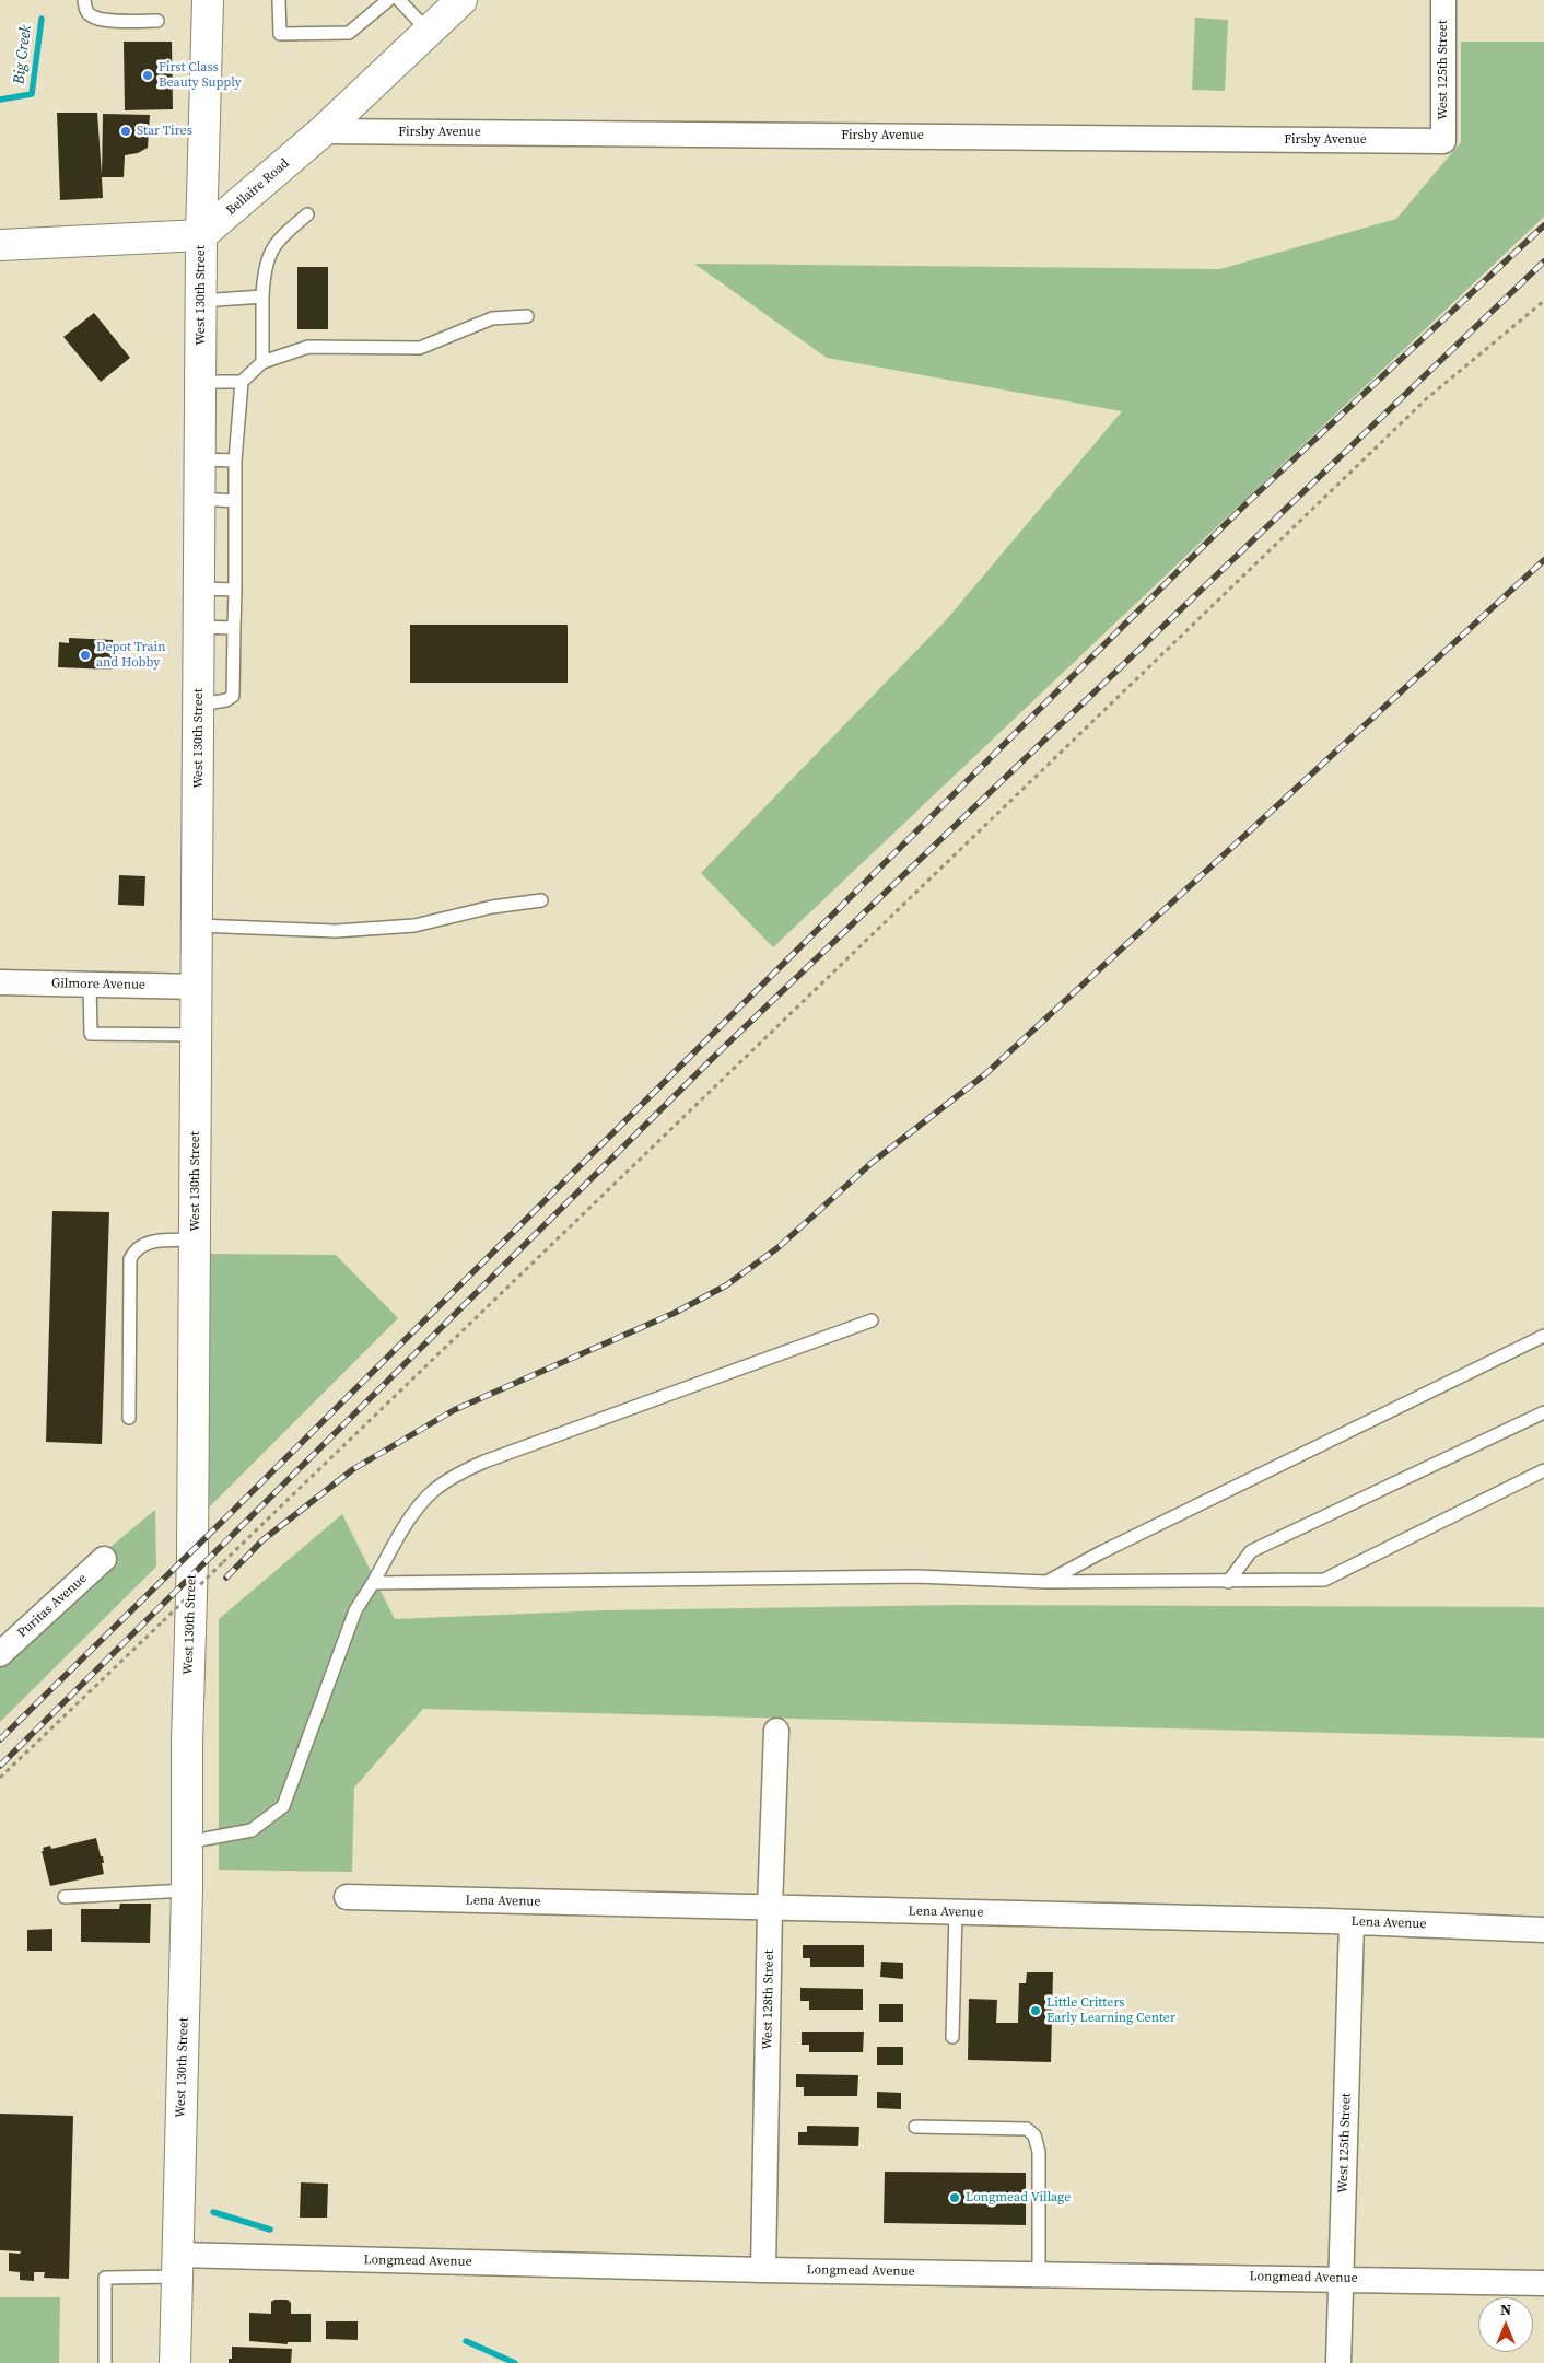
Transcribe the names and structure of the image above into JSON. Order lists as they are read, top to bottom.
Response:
{
  "streets": {
    "main road": ["Bellaire Road", "West 130th Street"],
    "street": [
      "West 125th Street",
      "Firsby Avenue",
      "Gilmore Avenue",
      "Puritas Avenue",
      "Lena Avenue",
      "West 128th Street",
      "Longmead Avenue"
    ]
  },
  "crossings": [
    ["West 125th Street", "Firsby Avenue"],
    ["West 125th Street", "Lena Avenue"],
    ["West 125th Street", "Longmead Avenue"],
    ["Firsby Avenue", "Bellaire Road"],
    ["Bellaire Road", "West 130th Street"],
    ["West 130th Street", "Gilmore Avenue"],
    ["West 130th Street", "Longmead Avenue"],
    ["Lena Avenue", "West 128th Street"],
    ["West 128th Street", "Longmead Avenue"]
  ],
  "water": ["Big Creek"],
  "places": [
    "First Class Beauty Supply",
    "Star Tires",
    "Depot Train and Hobby",
    "Little Critters Early Learning Center",
    "Longmead Village"
  ],
  "north": "top"
}
